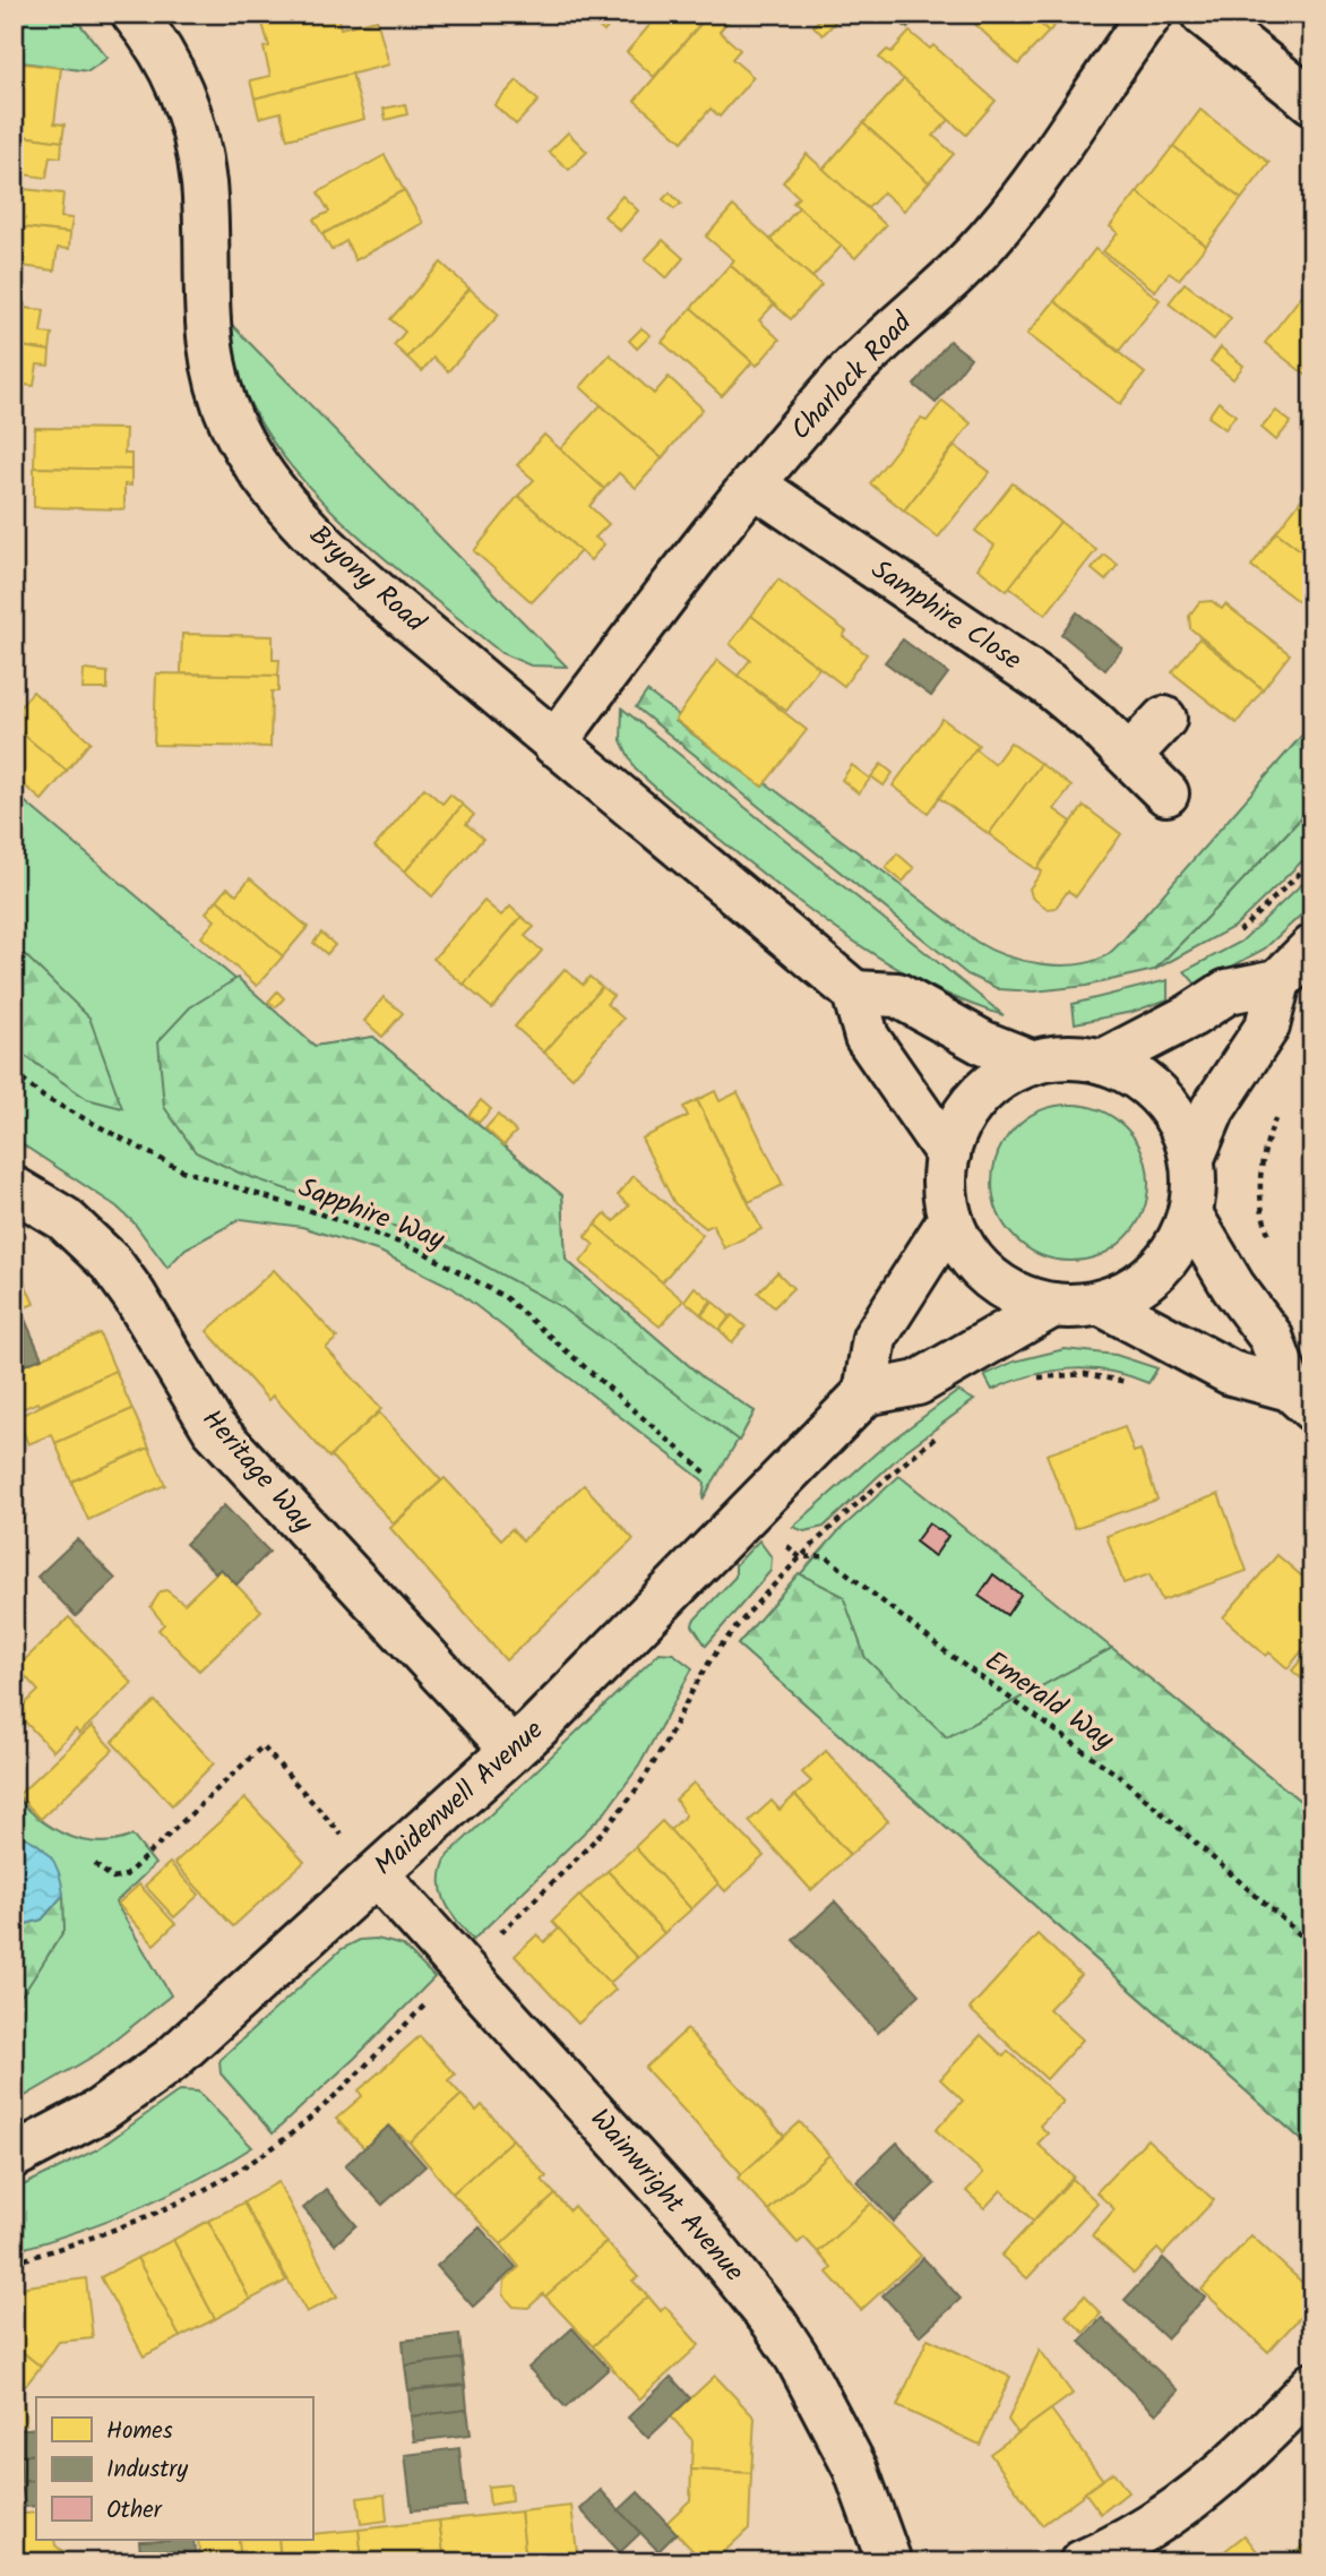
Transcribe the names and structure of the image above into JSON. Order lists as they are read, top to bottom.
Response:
{
  "streets": {
    "street": [
      "Charlock Road",
      "Bryony Road",
      "Samphire Close",
      "Heritage Way",
      "Maidenwell Avenue",
      "Wainwright Avenue"
    ],
    "path": ["Sapphire Way", "Emerald Way"]
  },
  "crossings": [
    ["Charlock Road", "Bryony Road"],
    ["Charlock Road", "Samphire Close"],
    ["Sapphire Way", "Emerald Way"],
    ["Sapphire Way", "Maidenwell Avenue"],
    ["Heritage Way", "Maidenwell Avenue"],
    ["Emerald Way", "Maidenwell Avenue"],
    ["Maidenwell Avenue", "Wainwright Avenue"]
  ],
  "legend": ["Homes", "Industry", "Other"]
}
